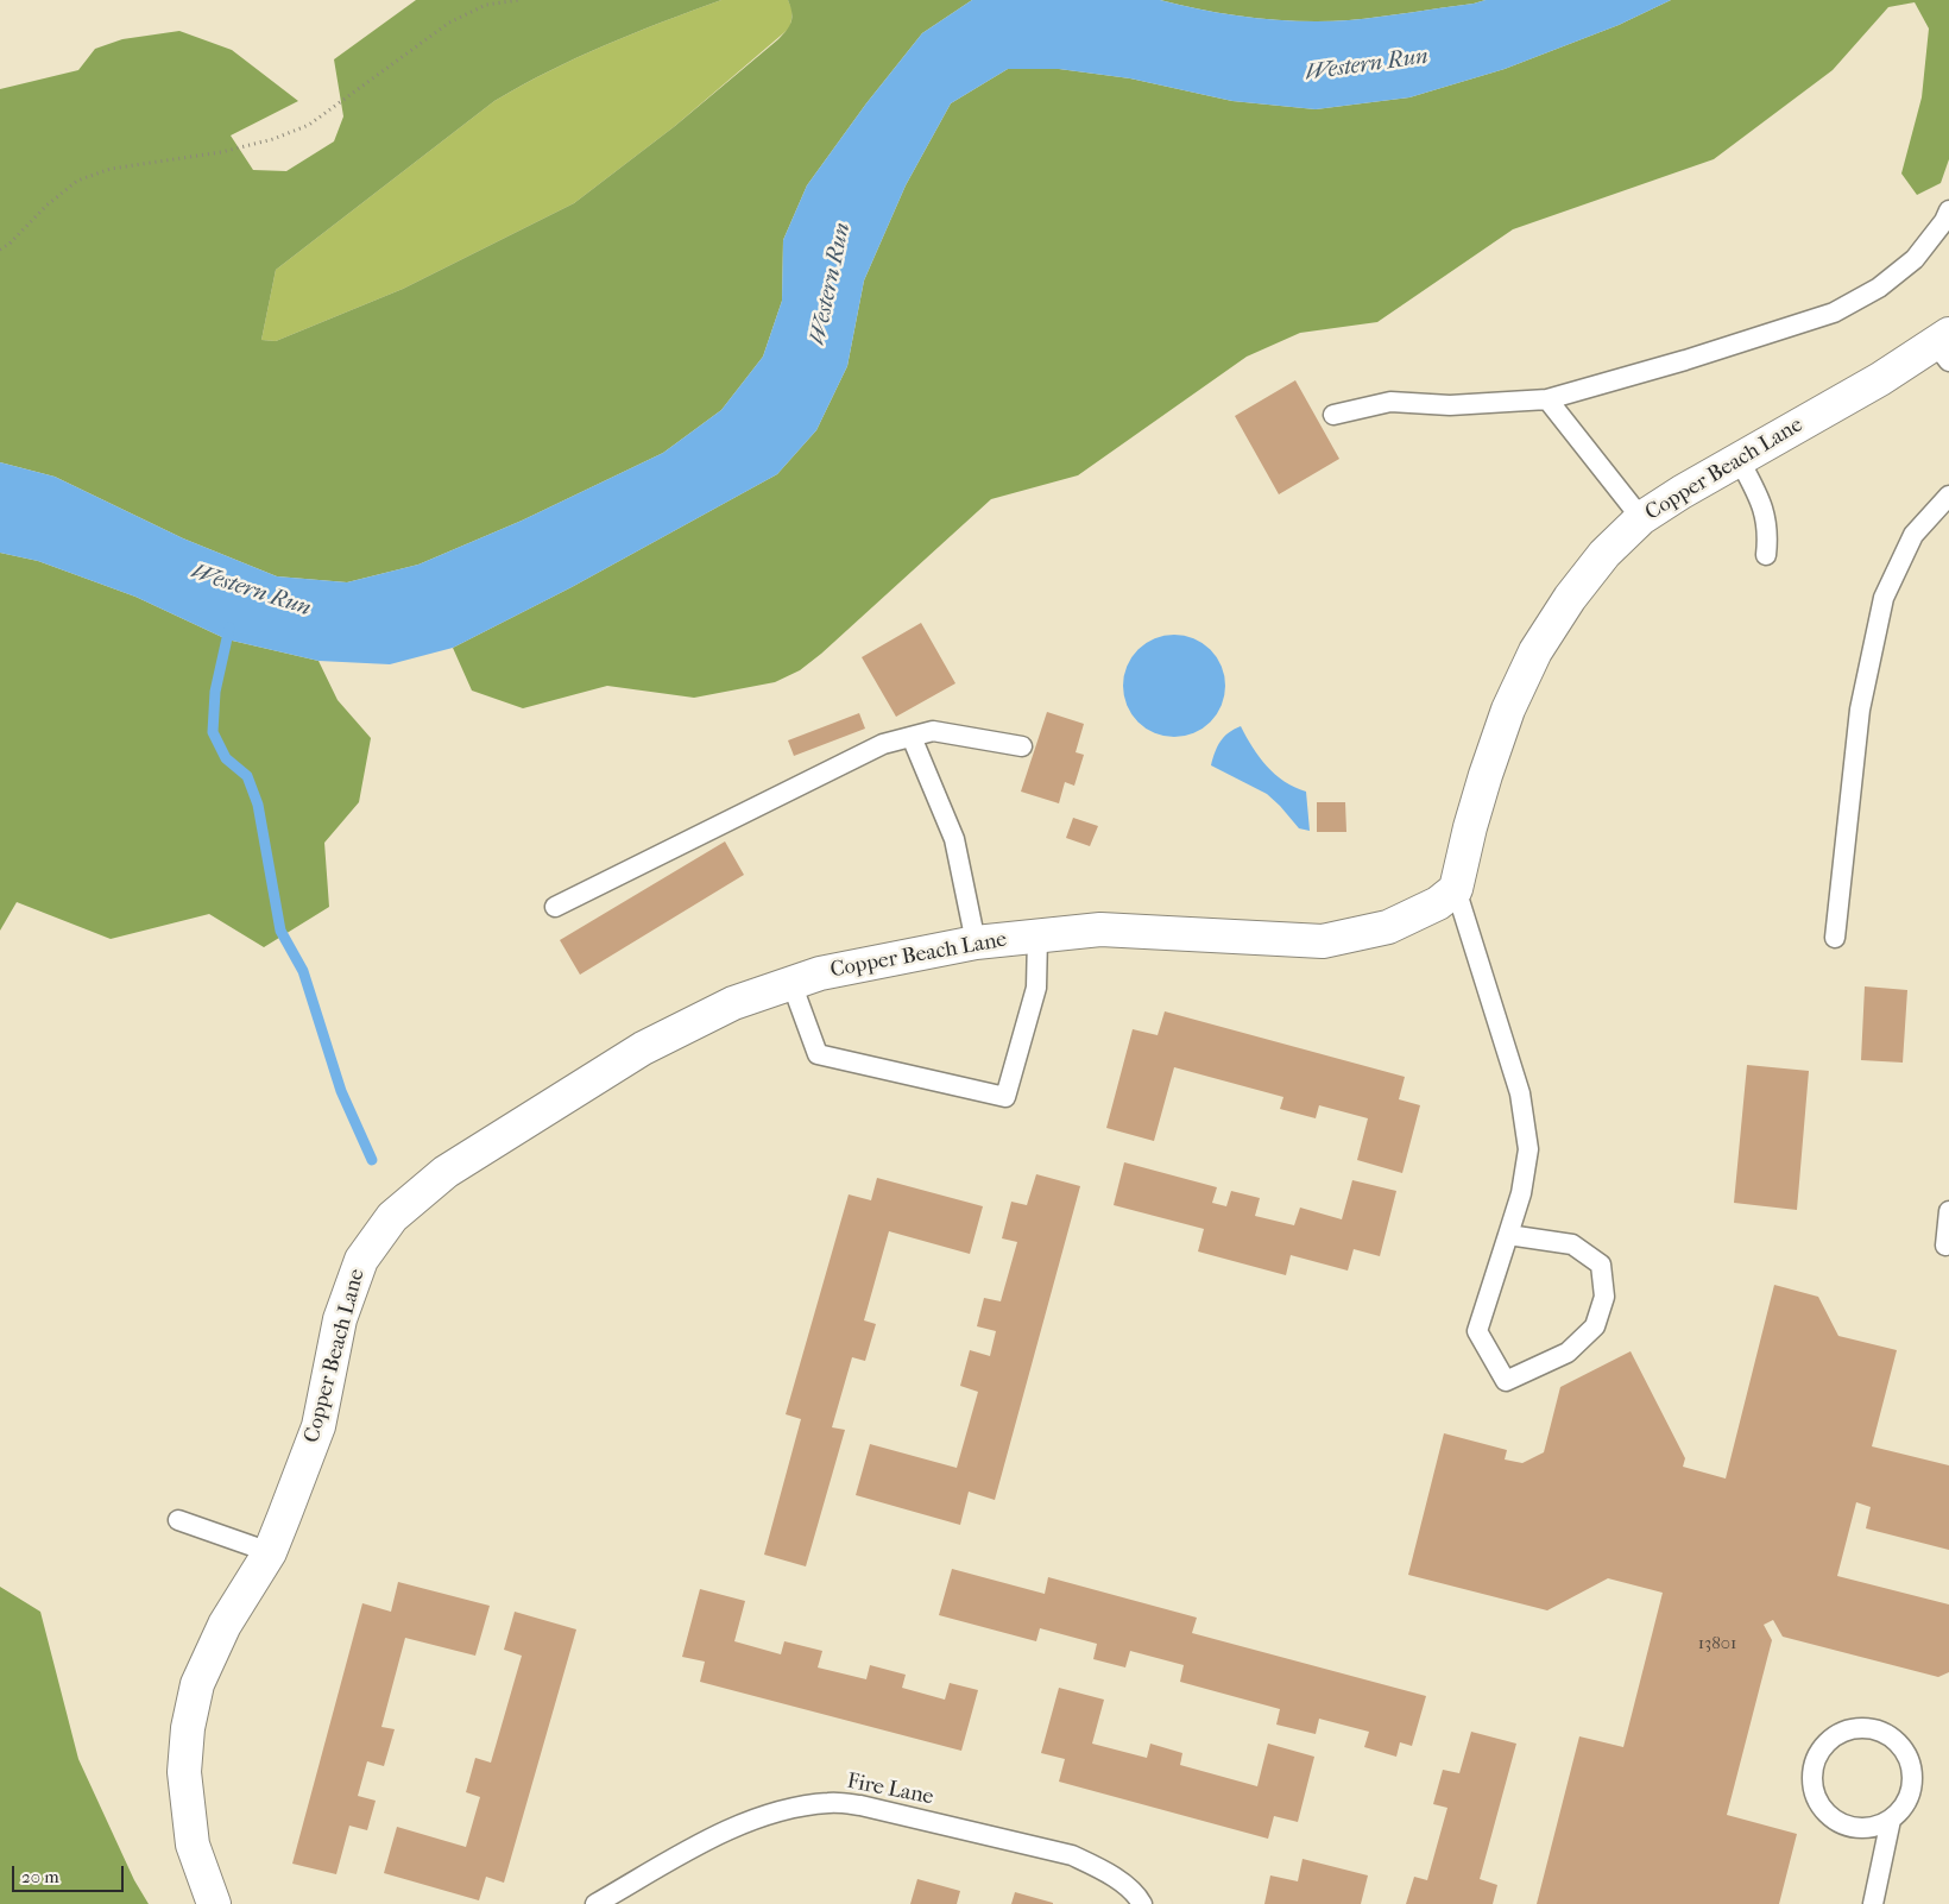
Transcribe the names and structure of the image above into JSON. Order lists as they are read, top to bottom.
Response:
{
  "streets": {
    "street": ["Copper Beach Lane"],
    "lane": ["Fire Lane"]
  },
  "water": ["Western Run"],
  "house_numbers": ["13801"],
  "scale_bar": "20 m"
}
